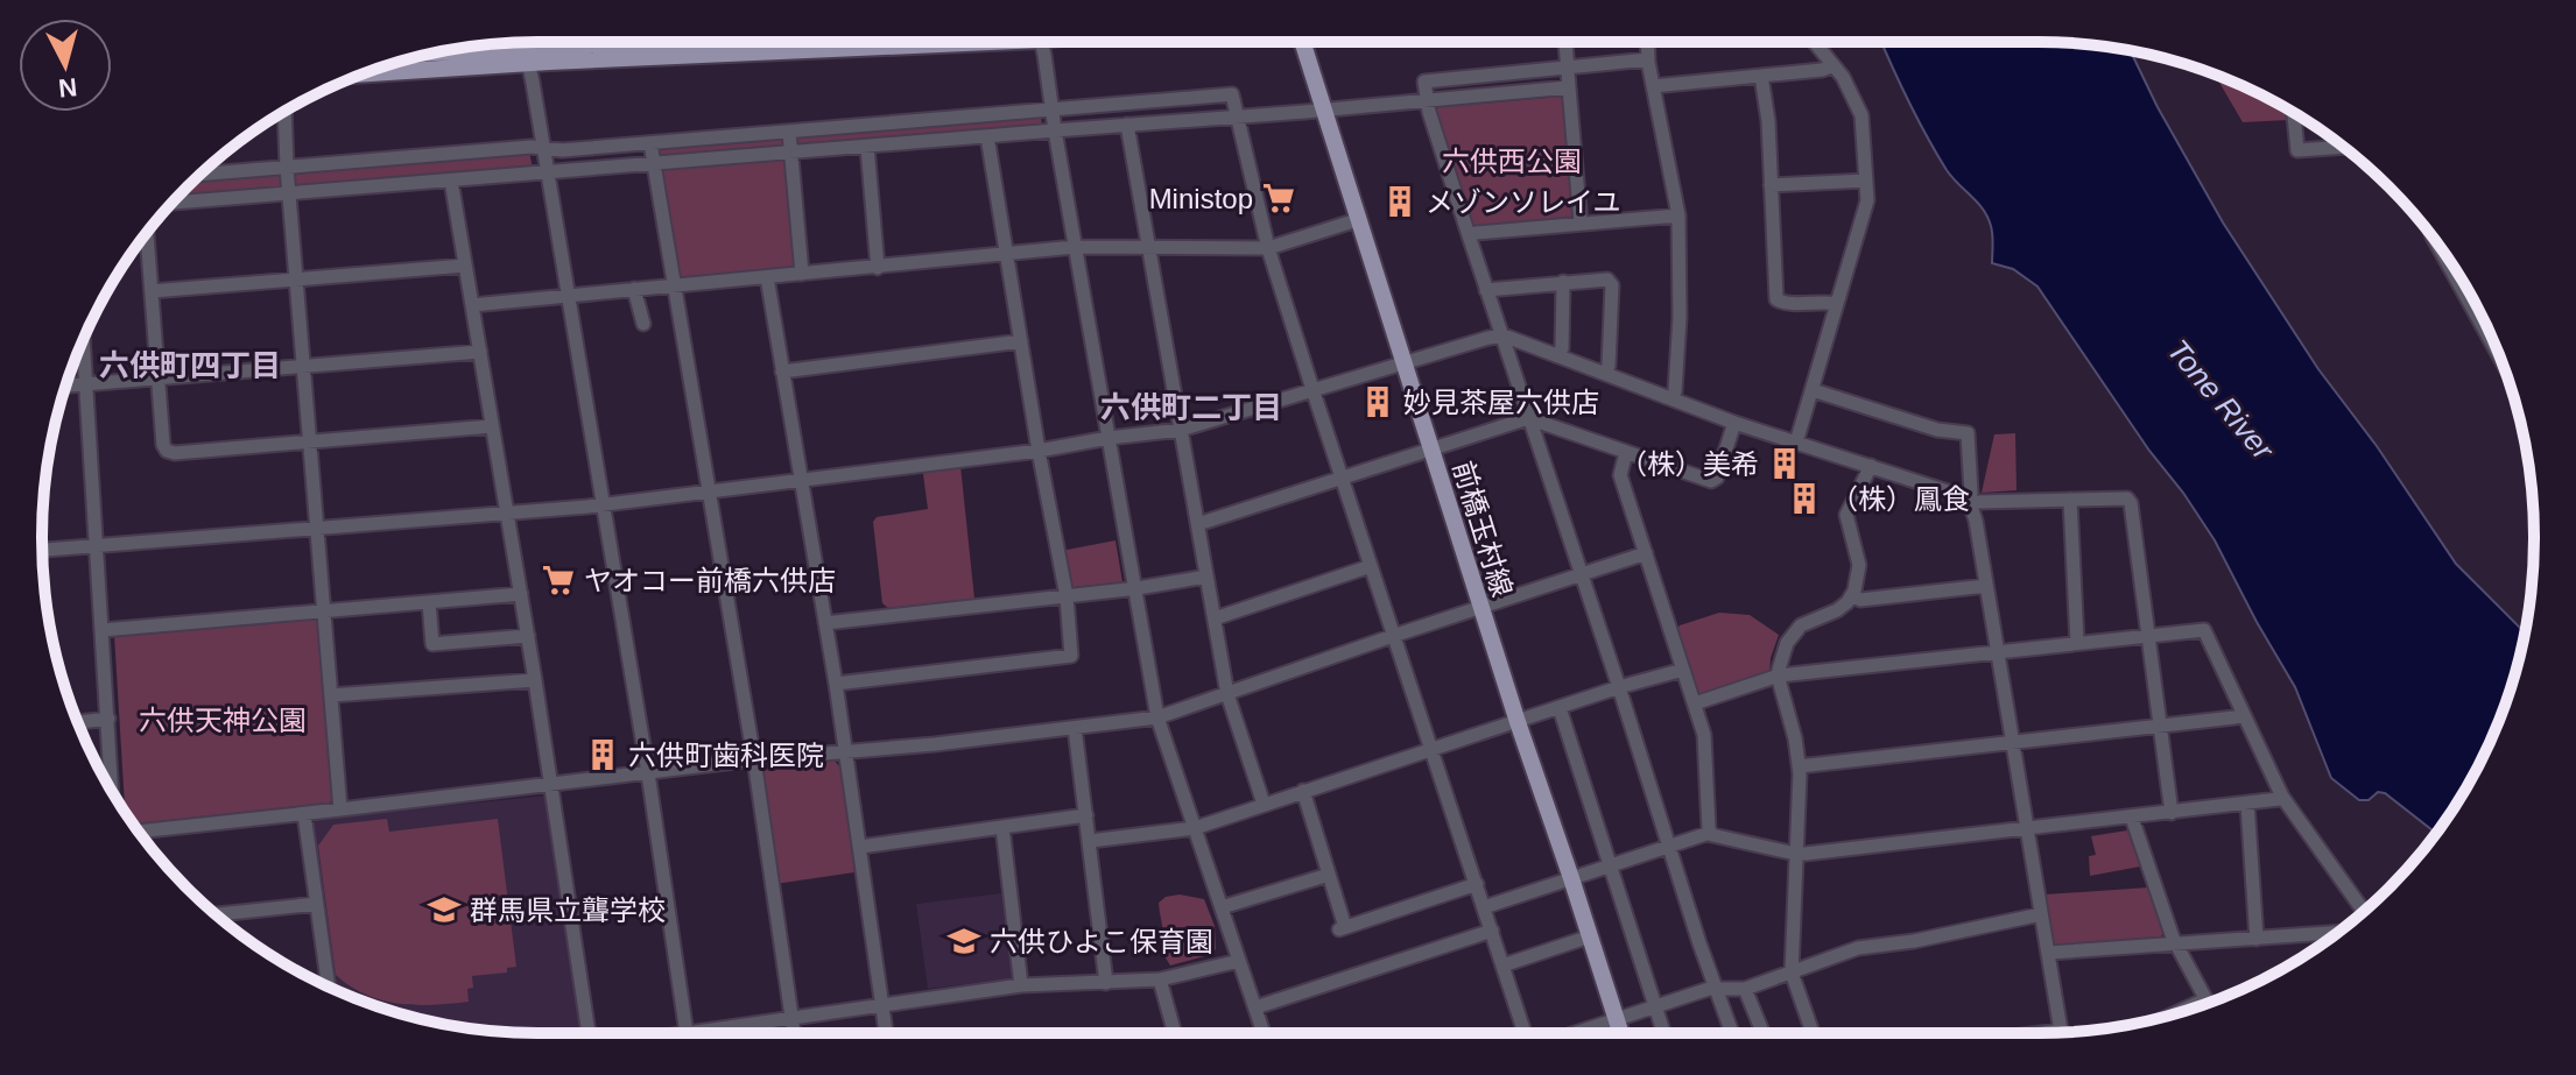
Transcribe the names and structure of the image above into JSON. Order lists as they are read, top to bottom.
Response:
{
  "streets": {
    "main road": ["前橋玉村線"]
  },
  "districts": ["六供町四丁目", "六供町二丁目"],
  "water": ["Tone River"],
  "parks": ["六供西公園", "六供天神公園"],
  "places": {
    "supermarket": ["Ministop", "ヤオコー前橋六供店"],
    "building": [
      "メゾンソレイユ",
      "妙見茶屋六供店",
      "（株）美希",
      "（株）鳳食",
      "六供町歯科医院"
    ],
    "school or university": ["群馬県立聾学校", "六供ひよこ保育園"]
  },
  "north": "bottom"
}
